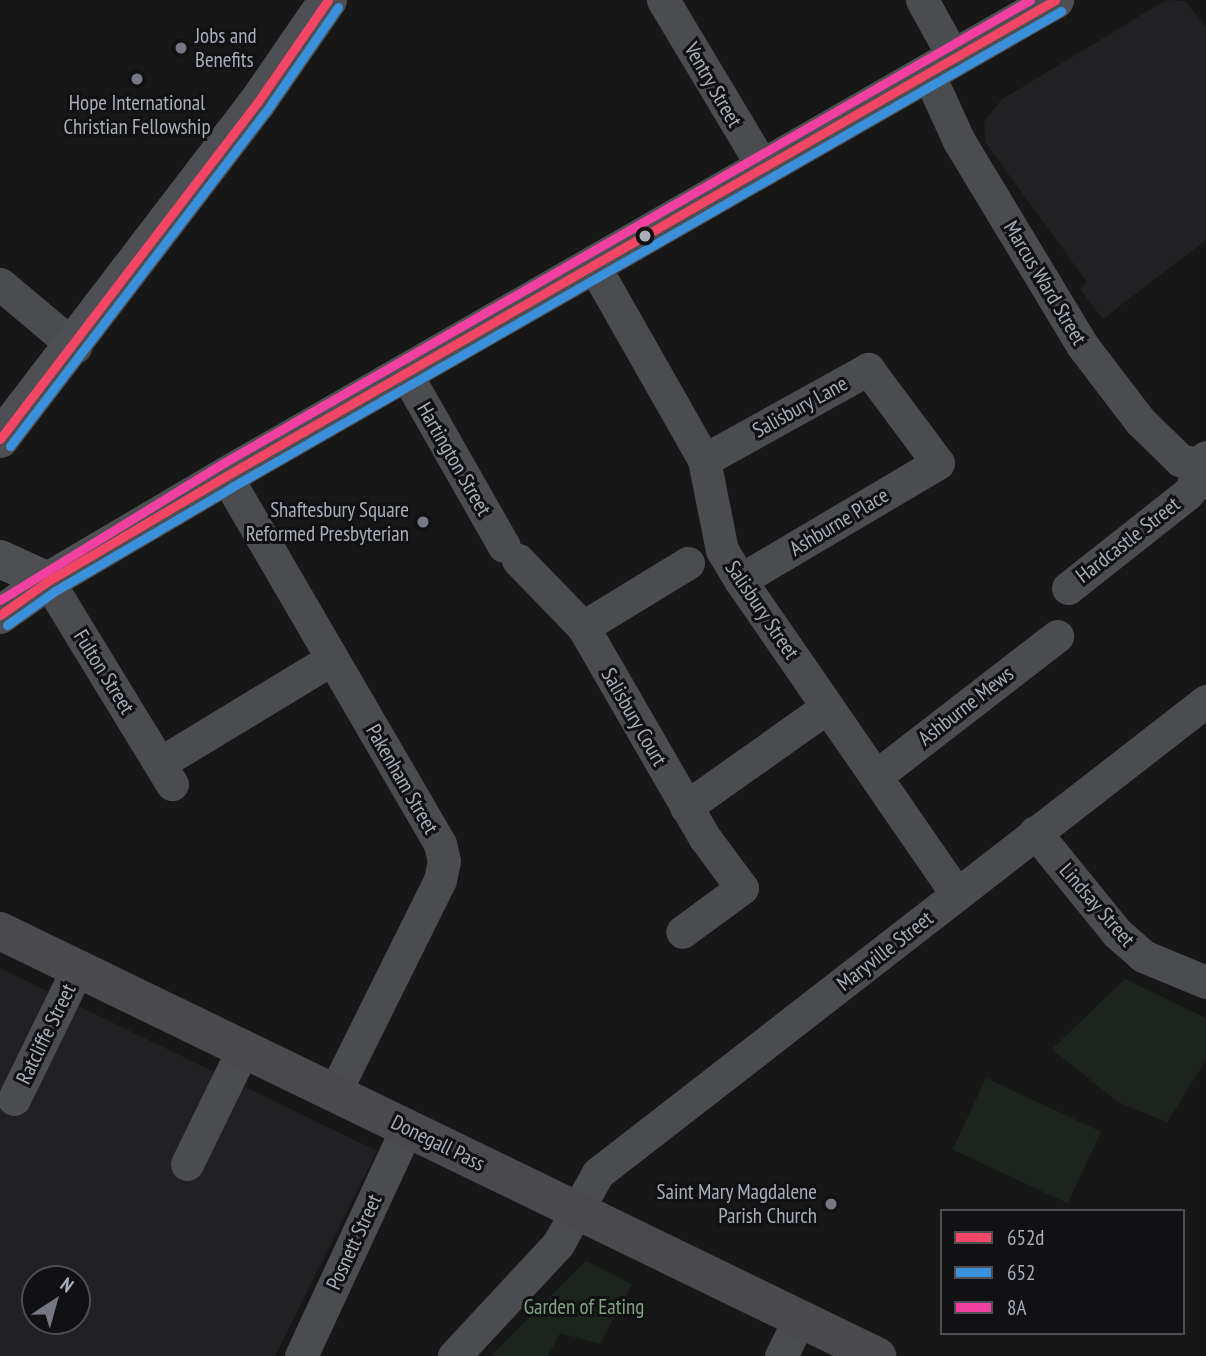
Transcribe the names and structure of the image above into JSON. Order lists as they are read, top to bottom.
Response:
{
  "streets": {
    "street": [
      "Ventry Street",
      "Marcus Ward Street",
      "Salisbury Lane",
      "Hartington Street",
      "Ashburne Place",
      "Hardcastle Street",
      "Salisbury Street",
      "Fulton Street",
      "Ashburne Mews",
      "Salisbury Court",
      "Pakenham Street",
      "Lindsay Street",
      "Maryville Street",
      "Ratcliffe Street",
      "Donegall Pass",
      "Posnett Street"
    ]
  },
  "crossings": [
    ["Marcus Ward Street", "Hardcastle Street"],
    ["Salisbury Lane", "Ashburne Place"],
    ["Salisbury Lane", "Salisbury Street"],
    ["Hartington Street", "Salisbury Court"],
    ["Ashburne Place", "Salisbury Street"],
    ["Salisbury Street", "Ashburne Mews"],
    ["Salisbury Street", "Maryville Street"],
    ["Fulton Street", "Pakenham Street"],
    ["Pakenham Street", "Donegall Pass"],
    ["Lindsay Street", "Maryville Street"],
    ["Maryville Street", "Donegall Pass"],
    ["Ratcliffe Street", "Donegall Pass"],
    ["Donegall Pass", "Posnett Street"]
  ],
  "parks": ["Garden of Eating"],
  "places": [
    "Jobs and Benefits",
    "Hope International Christian Fellowship",
    "Shaftesbury Square Reformed Presbyterian",
    "Saint Mary Magdalene Parish Church"
  ],
  "lines": ["transit line 652d", "transit line 8A", "transit line 652"],
  "legend": ["652d", "652", "8A"],
  "north": "top right"
}
